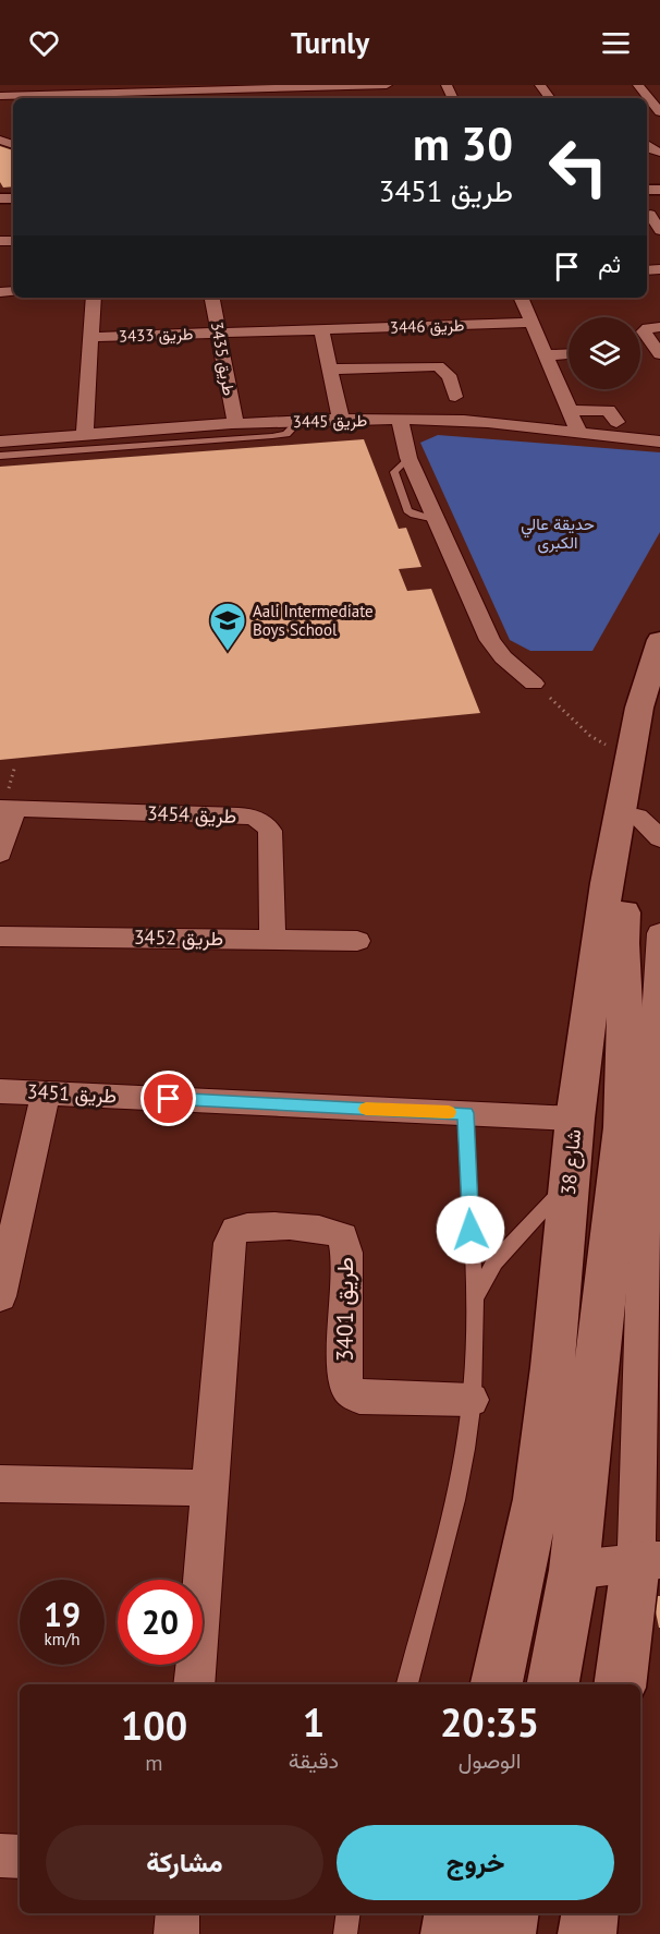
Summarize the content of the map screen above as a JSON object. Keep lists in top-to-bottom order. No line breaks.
{"streets":{"street":["طريق 3446","طريق 3433","طريق 3435","طريق 3445","طريق 3454","طريق 3452","طريق 3451","شارع 38","طريق 3401"]},"crossings":[["طريق 3446","طريق 3433"],["طريق 3446","طريق 3435"],["طريق 3433","طريق 3435"],["طريق 3433","طريق 3445"],["طريق 3435","طريق 3445"],["طريق 3454","طريق 3452"],["طريق 3451","شارع 38"]],"parks":["حديقة عالي الكبرى"],"places":{"school or university":["Aali Intermediate Boys School"]},"page":{"header":"Turnly","turn":["30 m","طريق 3451"],"then":"ثم","speed":"19 km/h","limit":"20","eta":["20:35","الوصول","1","دقيقة","100","m"],"buttons":["خروج","مشاركة"]}}
